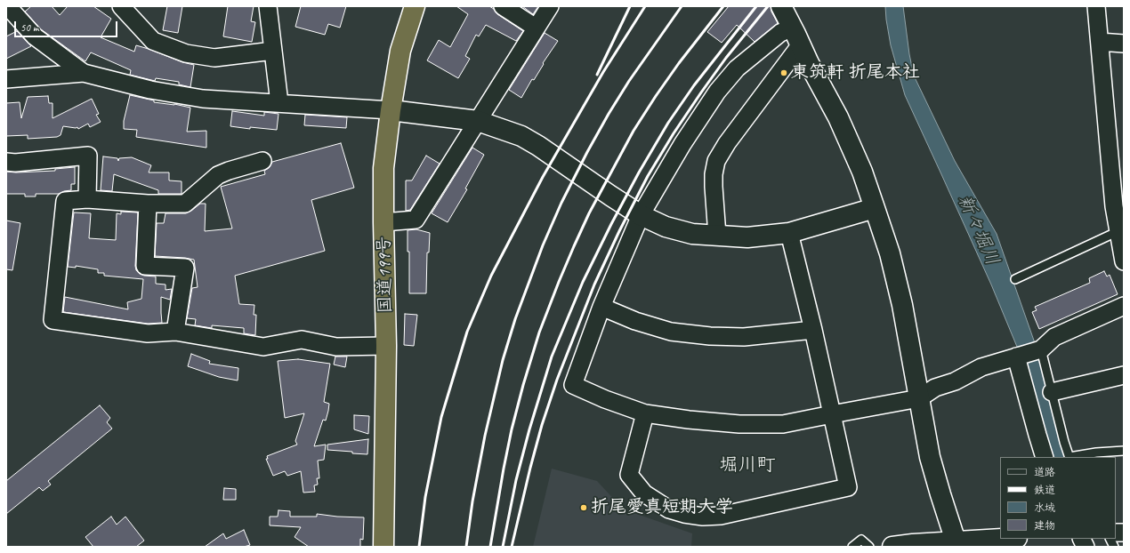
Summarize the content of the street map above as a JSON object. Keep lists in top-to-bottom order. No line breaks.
{"streets":{"highway":["国道199号"]},"districts":["堀川町"],"water":["新々堀川"],"places":["東筑軒 折尾本社","折尾愛真短期大学"],"legend":["道路","鉄道","水域","建物"],"scale_bar":"50 m"}
